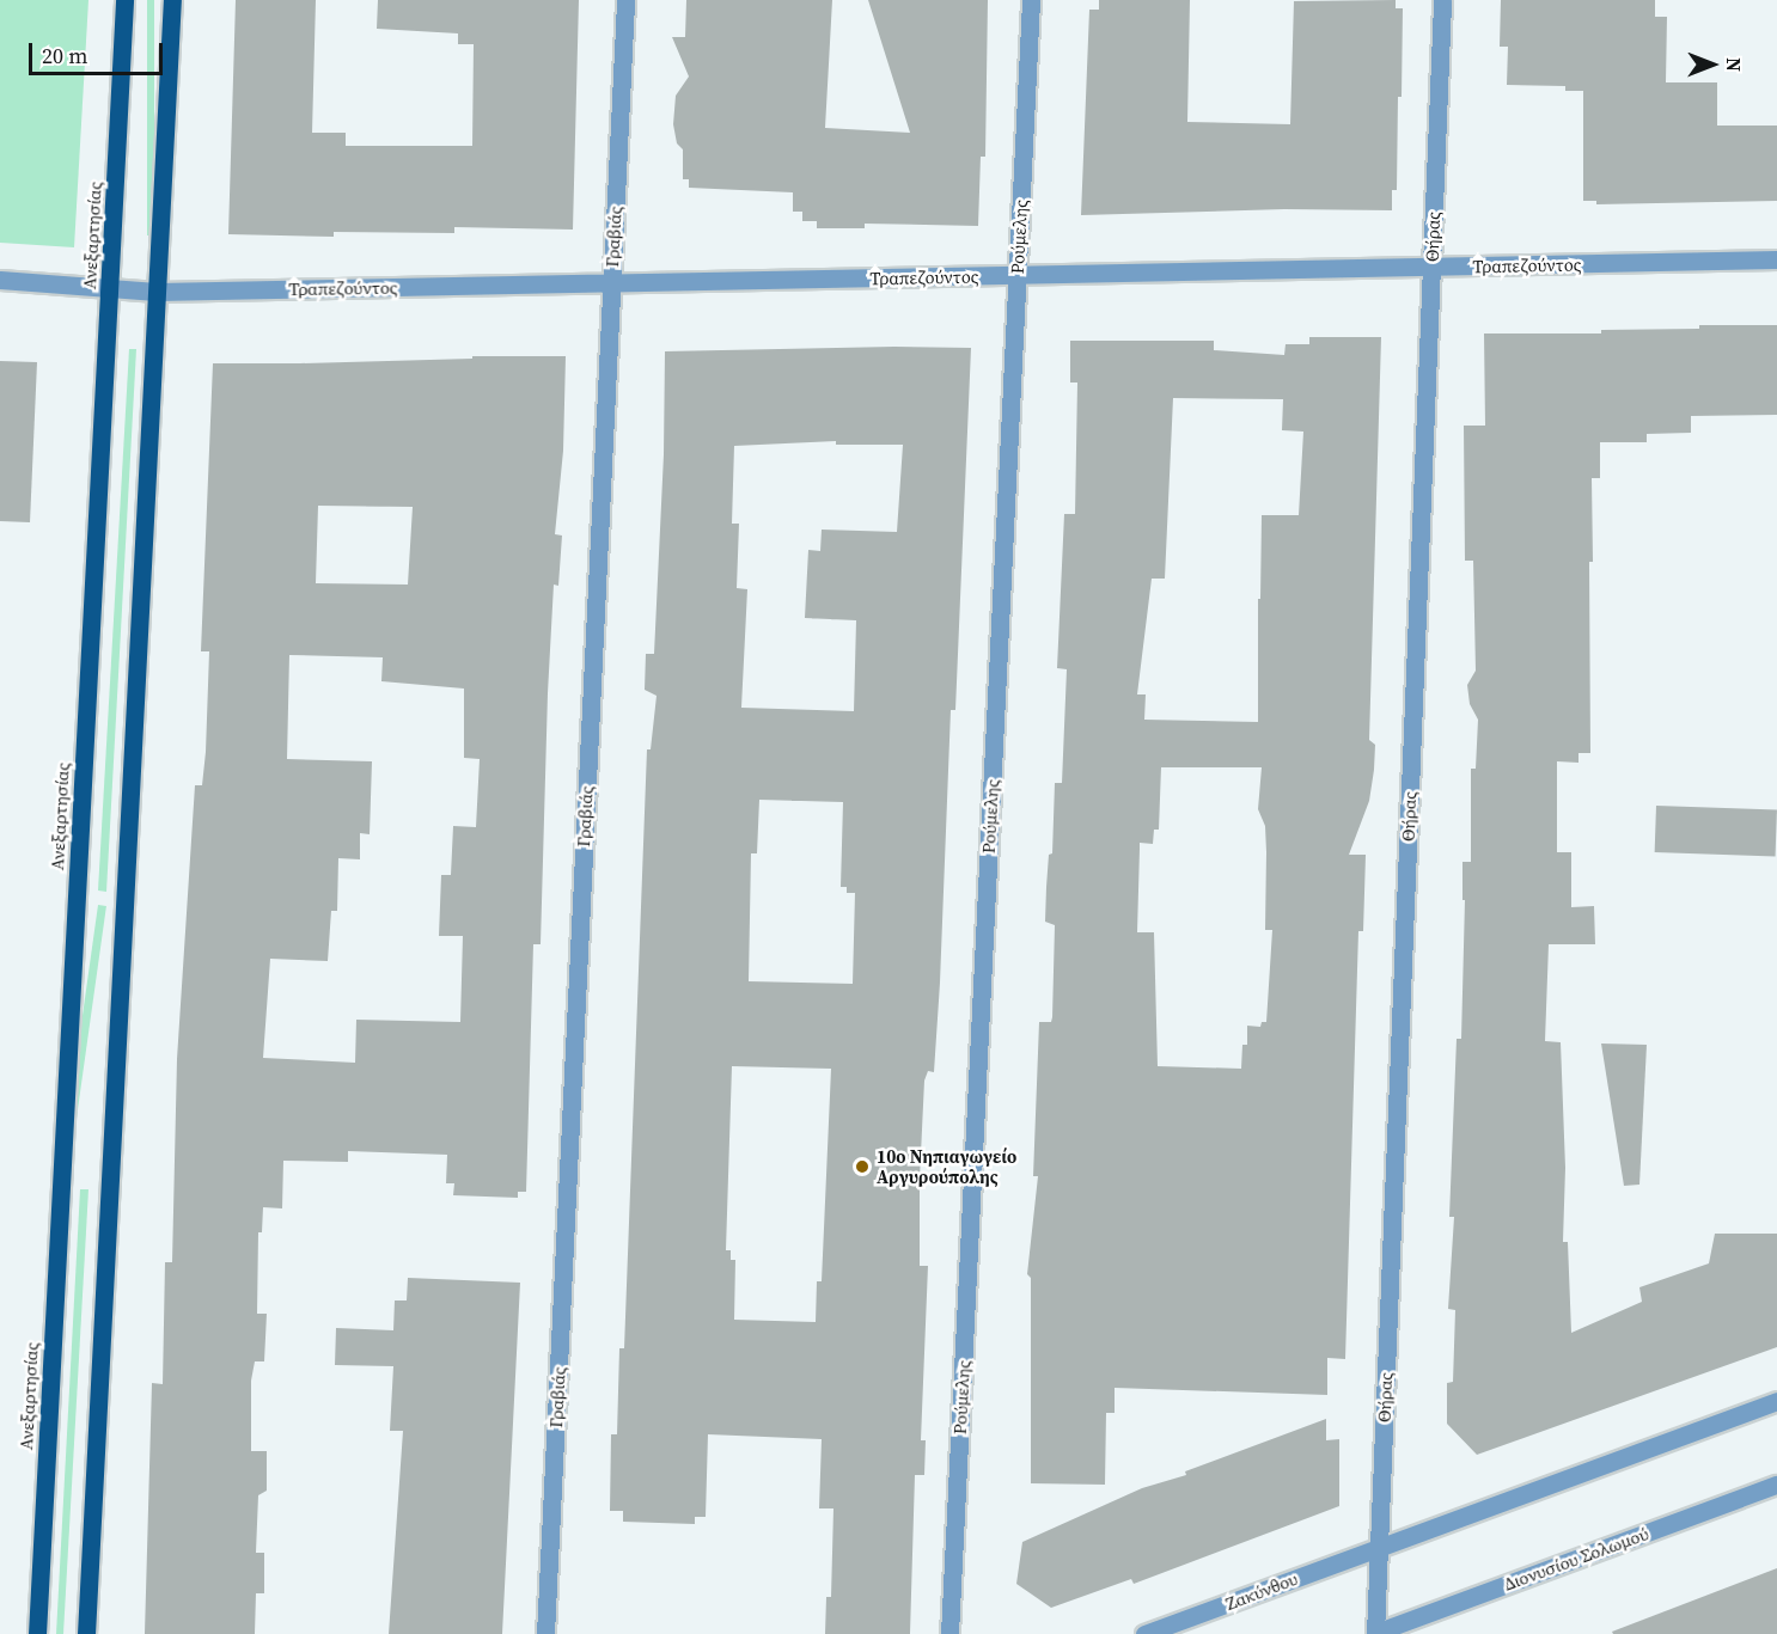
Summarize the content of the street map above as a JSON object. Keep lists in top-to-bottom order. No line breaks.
{"streets":{"main road":["Ανεξαρτησίας"],"street":["Γραβιάς","Ρούμελης","Θήρας","Τραπεζούντος","Διονυσίου Σολωμού","Ζακύνθου"]},"crossings":[["Ανεξαρτησίας","Τραπεζούντος"],["Γραβιάς","Τραπεζούντος"],["Ρούμελης","Τραπεζούντος"],["Θήρας","Τραπεζούντος"],["Θήρας","Διονυσίου Σολωμού"],["Θήρας","Ζακύνθου"]],"places":["10ο Νηπιαγωγείο Αργυρούπολης"],"scale_bar":"20 m","north":"right"}
